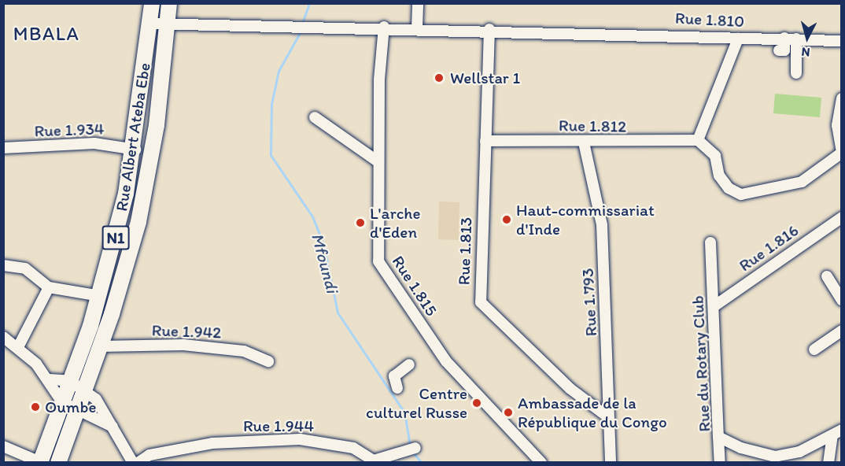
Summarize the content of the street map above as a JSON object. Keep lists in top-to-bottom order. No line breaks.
{"streets":{"highway":["Rue Albert Ateba Ebe","N1"],"street":["Rue 1.810","Rue 1.812","Rue 1.934","Rue 1.816","Rue 1.813","Rue 1.815","Rue 1.793","Rue 1.942","Rue du Rotary Club","Rue 1.944"]},"crossings":[["Rue 1.810","Rue Albert Ateba Ebe"],["Rue 1.810","N1"],["Rue 1.810","Rue 1.813"],["Rue 1.810","Rue 1.815"],["Rue 1.812","Rue 1.813"],["Rue 1.812","Rue 1.793"],["Rue 1.934","N1"],["Rue Albert Ateba Ebe","Rue 1.942"],["Rue 1.816","Rue du Rotary Club"],["Rue 1.813","Rue 1.793"]],"districts":["MBALA"],"water":["Mfoundi"],"places":["Wellstar 1","Haut-commissariat d'Inde","L'arche d'Eden","Centre culturel Russe","Oumbe","Ambassade de la République du Congo"],"north":"bottom"}
